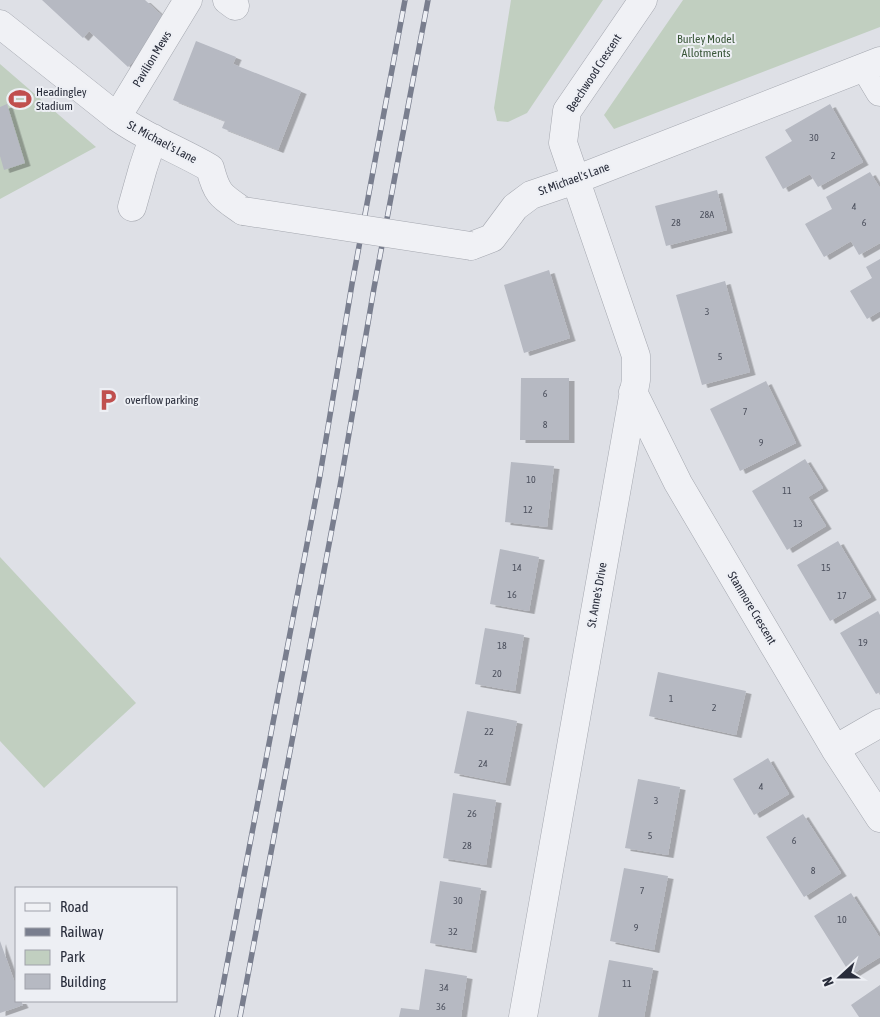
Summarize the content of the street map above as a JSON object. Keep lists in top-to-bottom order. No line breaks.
{"streets":{"street":["Pavilion Mews","Beechwood Crescent","St. Michael's Lane","St Michael's Lane","St. Anne's Drive","Stanmore Crescent"]},"crossings":[["Pavilion Mews","St. Michael's Lane"],["Beechwood Crescent","St Michael's Lane"],["Beechwood Crescent","St. Anne's Drive"],["St. Michael's Lane","St Michael's Lane"],["St Michael's Lane","St. Anne's Drive"],["St. Anne's Drive","Stanmore Crescent"]],"parks":["Burley Model Allotments"],"places":{"sports":["Headingley Stadium"],"parking":["overflow parking"]},"house_numbers":["30","2","4","28A","28","6","3","5","6","7","8","9","10","11","12","13","14","15","16","17","19","18","20","1","2","22","24","4","3","26","5","6","28","8","7","30","10","9","32","11","34","36"],"legend":["Road","Railway","Park","Building"],"north":"left"}
